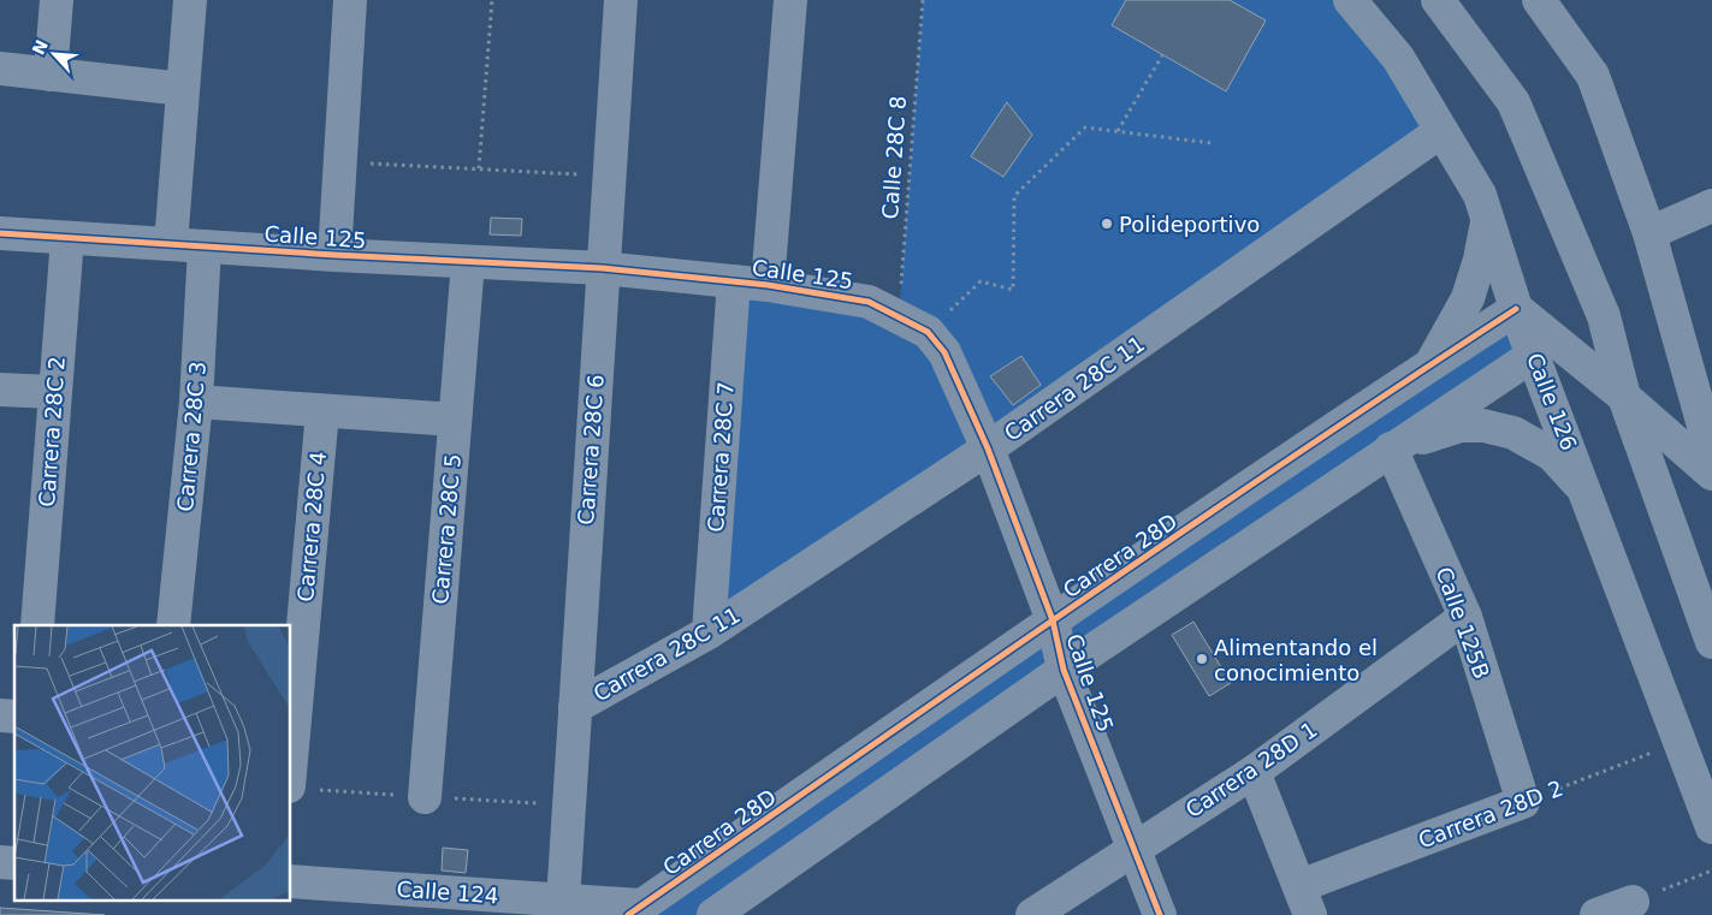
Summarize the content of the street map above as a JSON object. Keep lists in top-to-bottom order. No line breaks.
{"streets":{"street":["Calle 125","Carrera 28C 11","Calle 126","Carrera 28C 2","Carrera 28C 3","Carrera 28C 6","Carrera 28C 7","Carrera 28C 4","Carrera 28C 5","Carrera 28D","Calle 125B","Carrera 28D 1","Carrera 28D 2","Calle 124"],"path":["Calle 28C 8"]},"crossings":[["Calle 28C 8","Calle 125"],["Calle 125","Carrera 28C 11"],["Calle 125","Carrera 28C 2"],["Calle 125","Carrera 28C 3"],["Calle 125","Carrera 28C 6"],["Calle 125","Carrera 28C 7"],["Calle 125","Carrera 28C 5"],["Calle 125","Carrera 28D"],["Calle 125","Carrera 28D 1"],["Carrera 28C 11","Calle 126"],["Carrera 28C 11","Carrera 28C 6"],["Carrera 28C 11","Carrera 28C 7"],["Calle 126","Carrera 28D"],["Calle 126","Carrera 28D 2"],["Carrera 28C 6","Calle 124"],["Carrera 28D","Calle 124"],["Calle 125B","Carrera 28D 1"],["Calle 125B","Carrera 28D 2"]],"places":["Polideportivo","Alimentando el conocimiento"],"north":"top left"}
